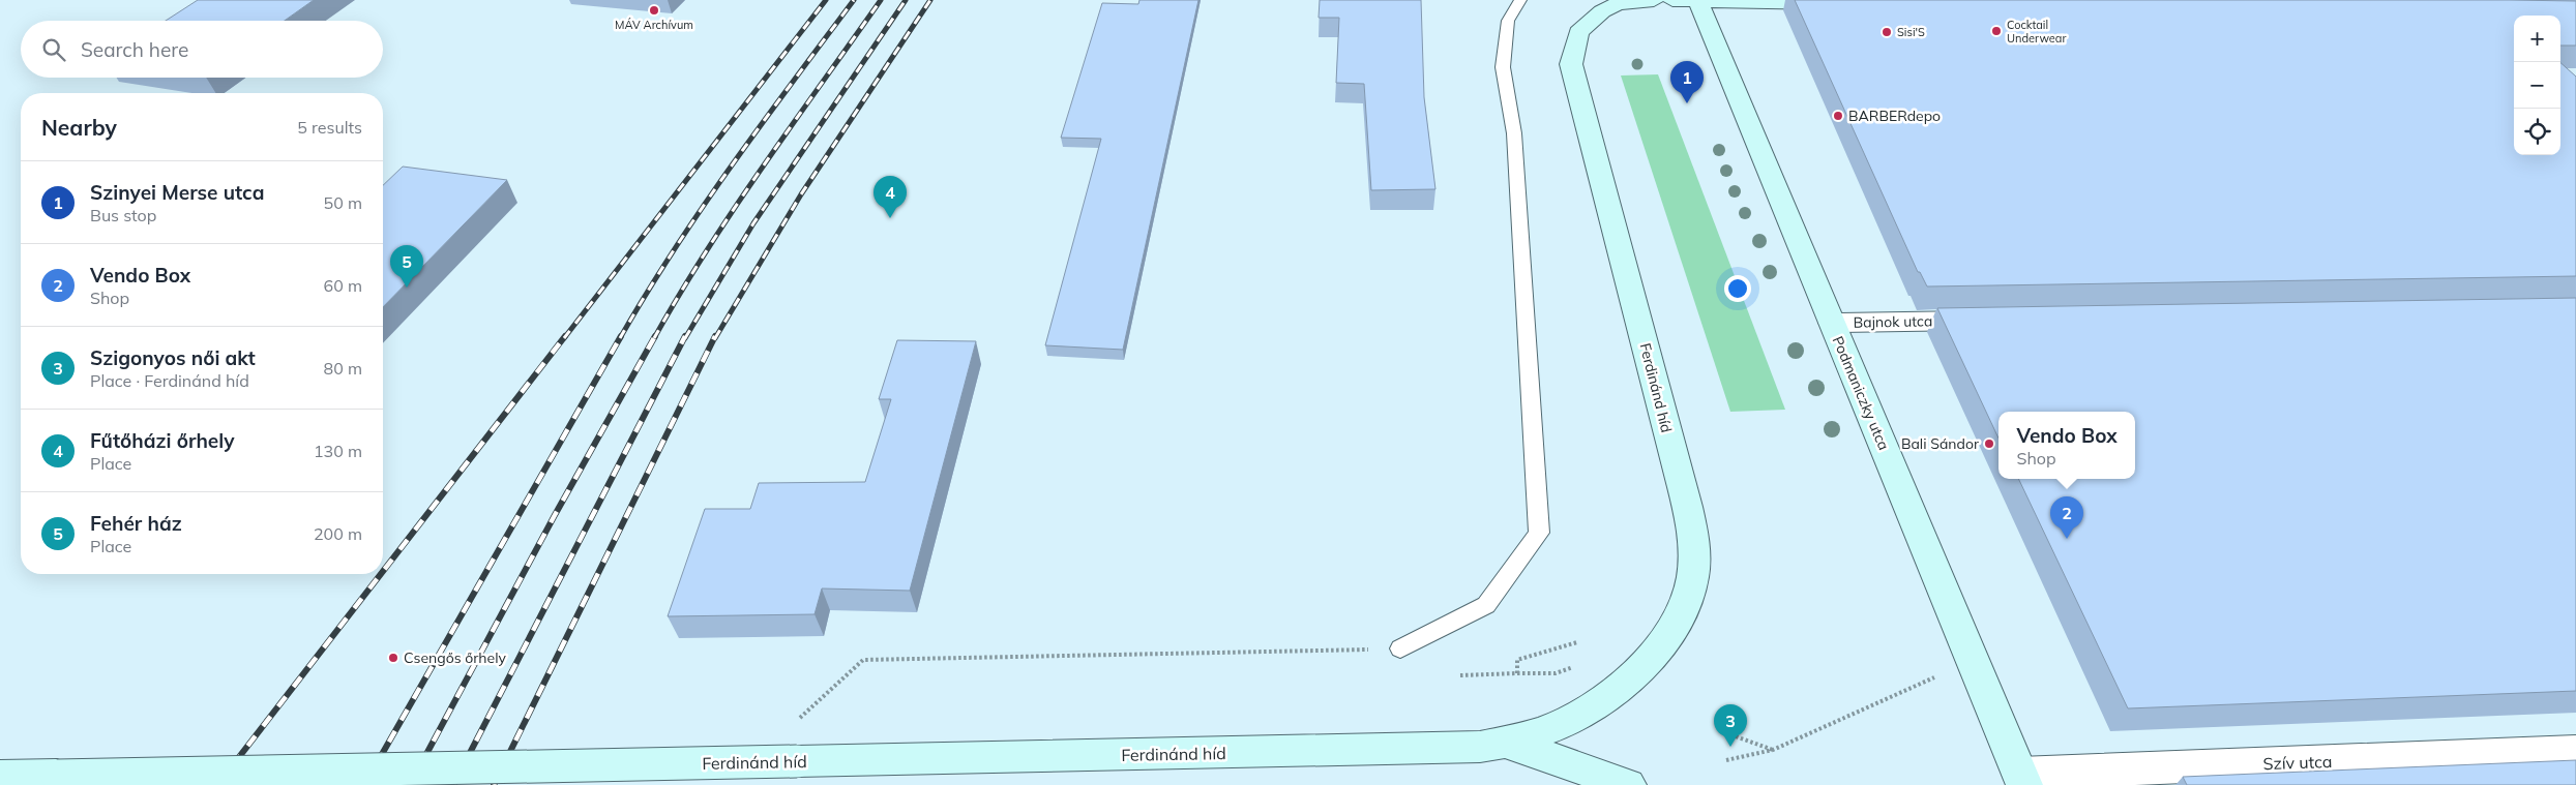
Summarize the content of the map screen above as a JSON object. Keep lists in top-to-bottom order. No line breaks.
{"streets":{"street":["Bajnok utca","Ferdinánd híd","Podmaniczky utca","Szív utca"]},"crossings":[["Bajnok utca","Podmaniczky utca"],["Podmaniczky utca","Szív utca"]],"places":["MÁV Archívum","Cocktail Underwear","Sisi'S","BARBERdepo","Bali Sándor","Csengős őrhely"],"page":{"map_buttons":["+","−"],"search":"Search here","pins":["1","4","5","2","3"],"heading":["Nearby","5 results"],"list":[{"mark":"1","name":"Szinyei Merse utca","note":"Bus stop","value":"50 m"},{"mark":"2","name":"Vendo Box","note":"Shop","value":"60 m"},{"mark":"3","name":"Szigonyos női akt","note":"Place · Ferdinánd híd","value":"80 m"},{"mark":"4","name":"Fűtőházi őrhely","note":"Place","value":"130 m"},{"mark":"5","name":"Fehér ház","note":"Place","value":"200 m"}],"popup":["Vendo Box","Shop"]}}
